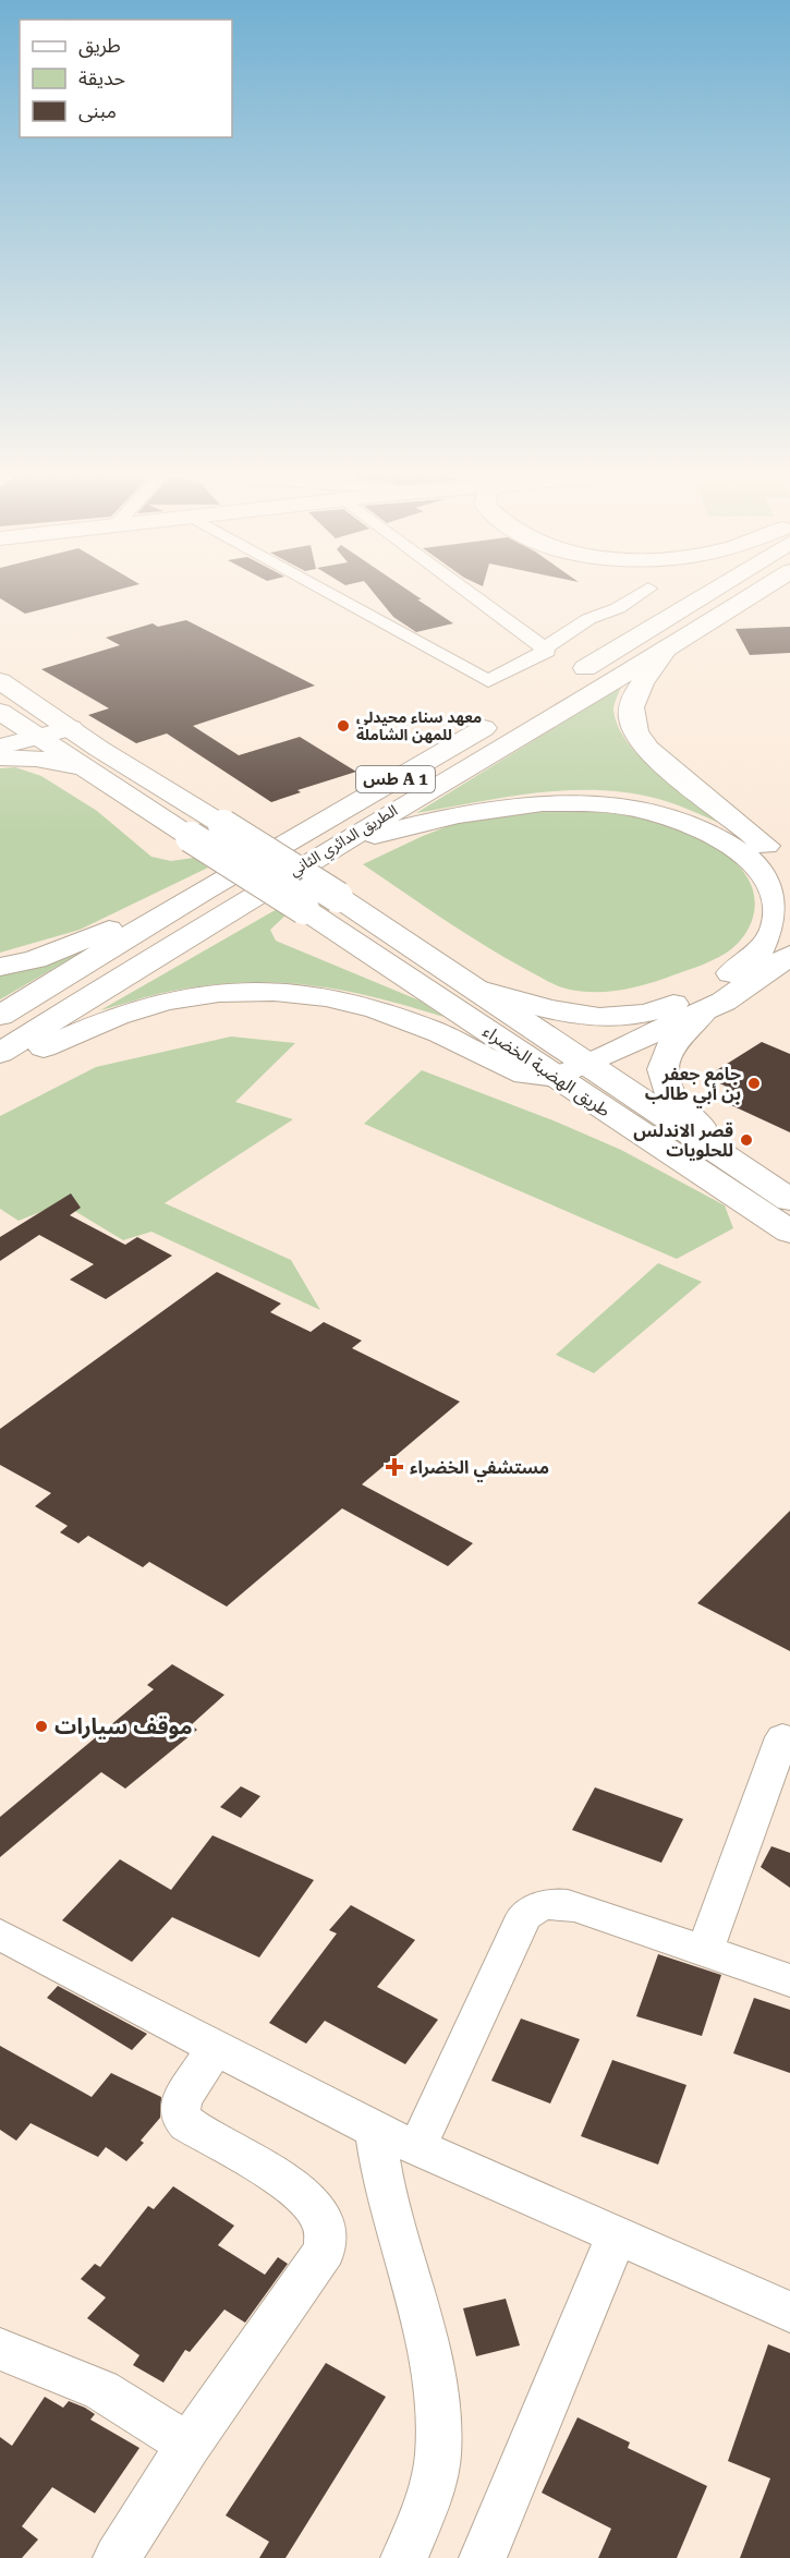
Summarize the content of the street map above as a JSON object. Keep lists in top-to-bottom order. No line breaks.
{"streets":{"main road":["طس A 1","الطريق الدائري الثاني","طريق الهضبة الخضراء"]},"places":{"other":["معهد سناء محيدلي للمهن الشاملة","جامع جعفر بن أبي طالب","قصر الاندلس للحلويات","موقف سيارات"],"health":["مستشفي الخضراء"]},"legend":["طريق","حديقة","مبنى"]}
